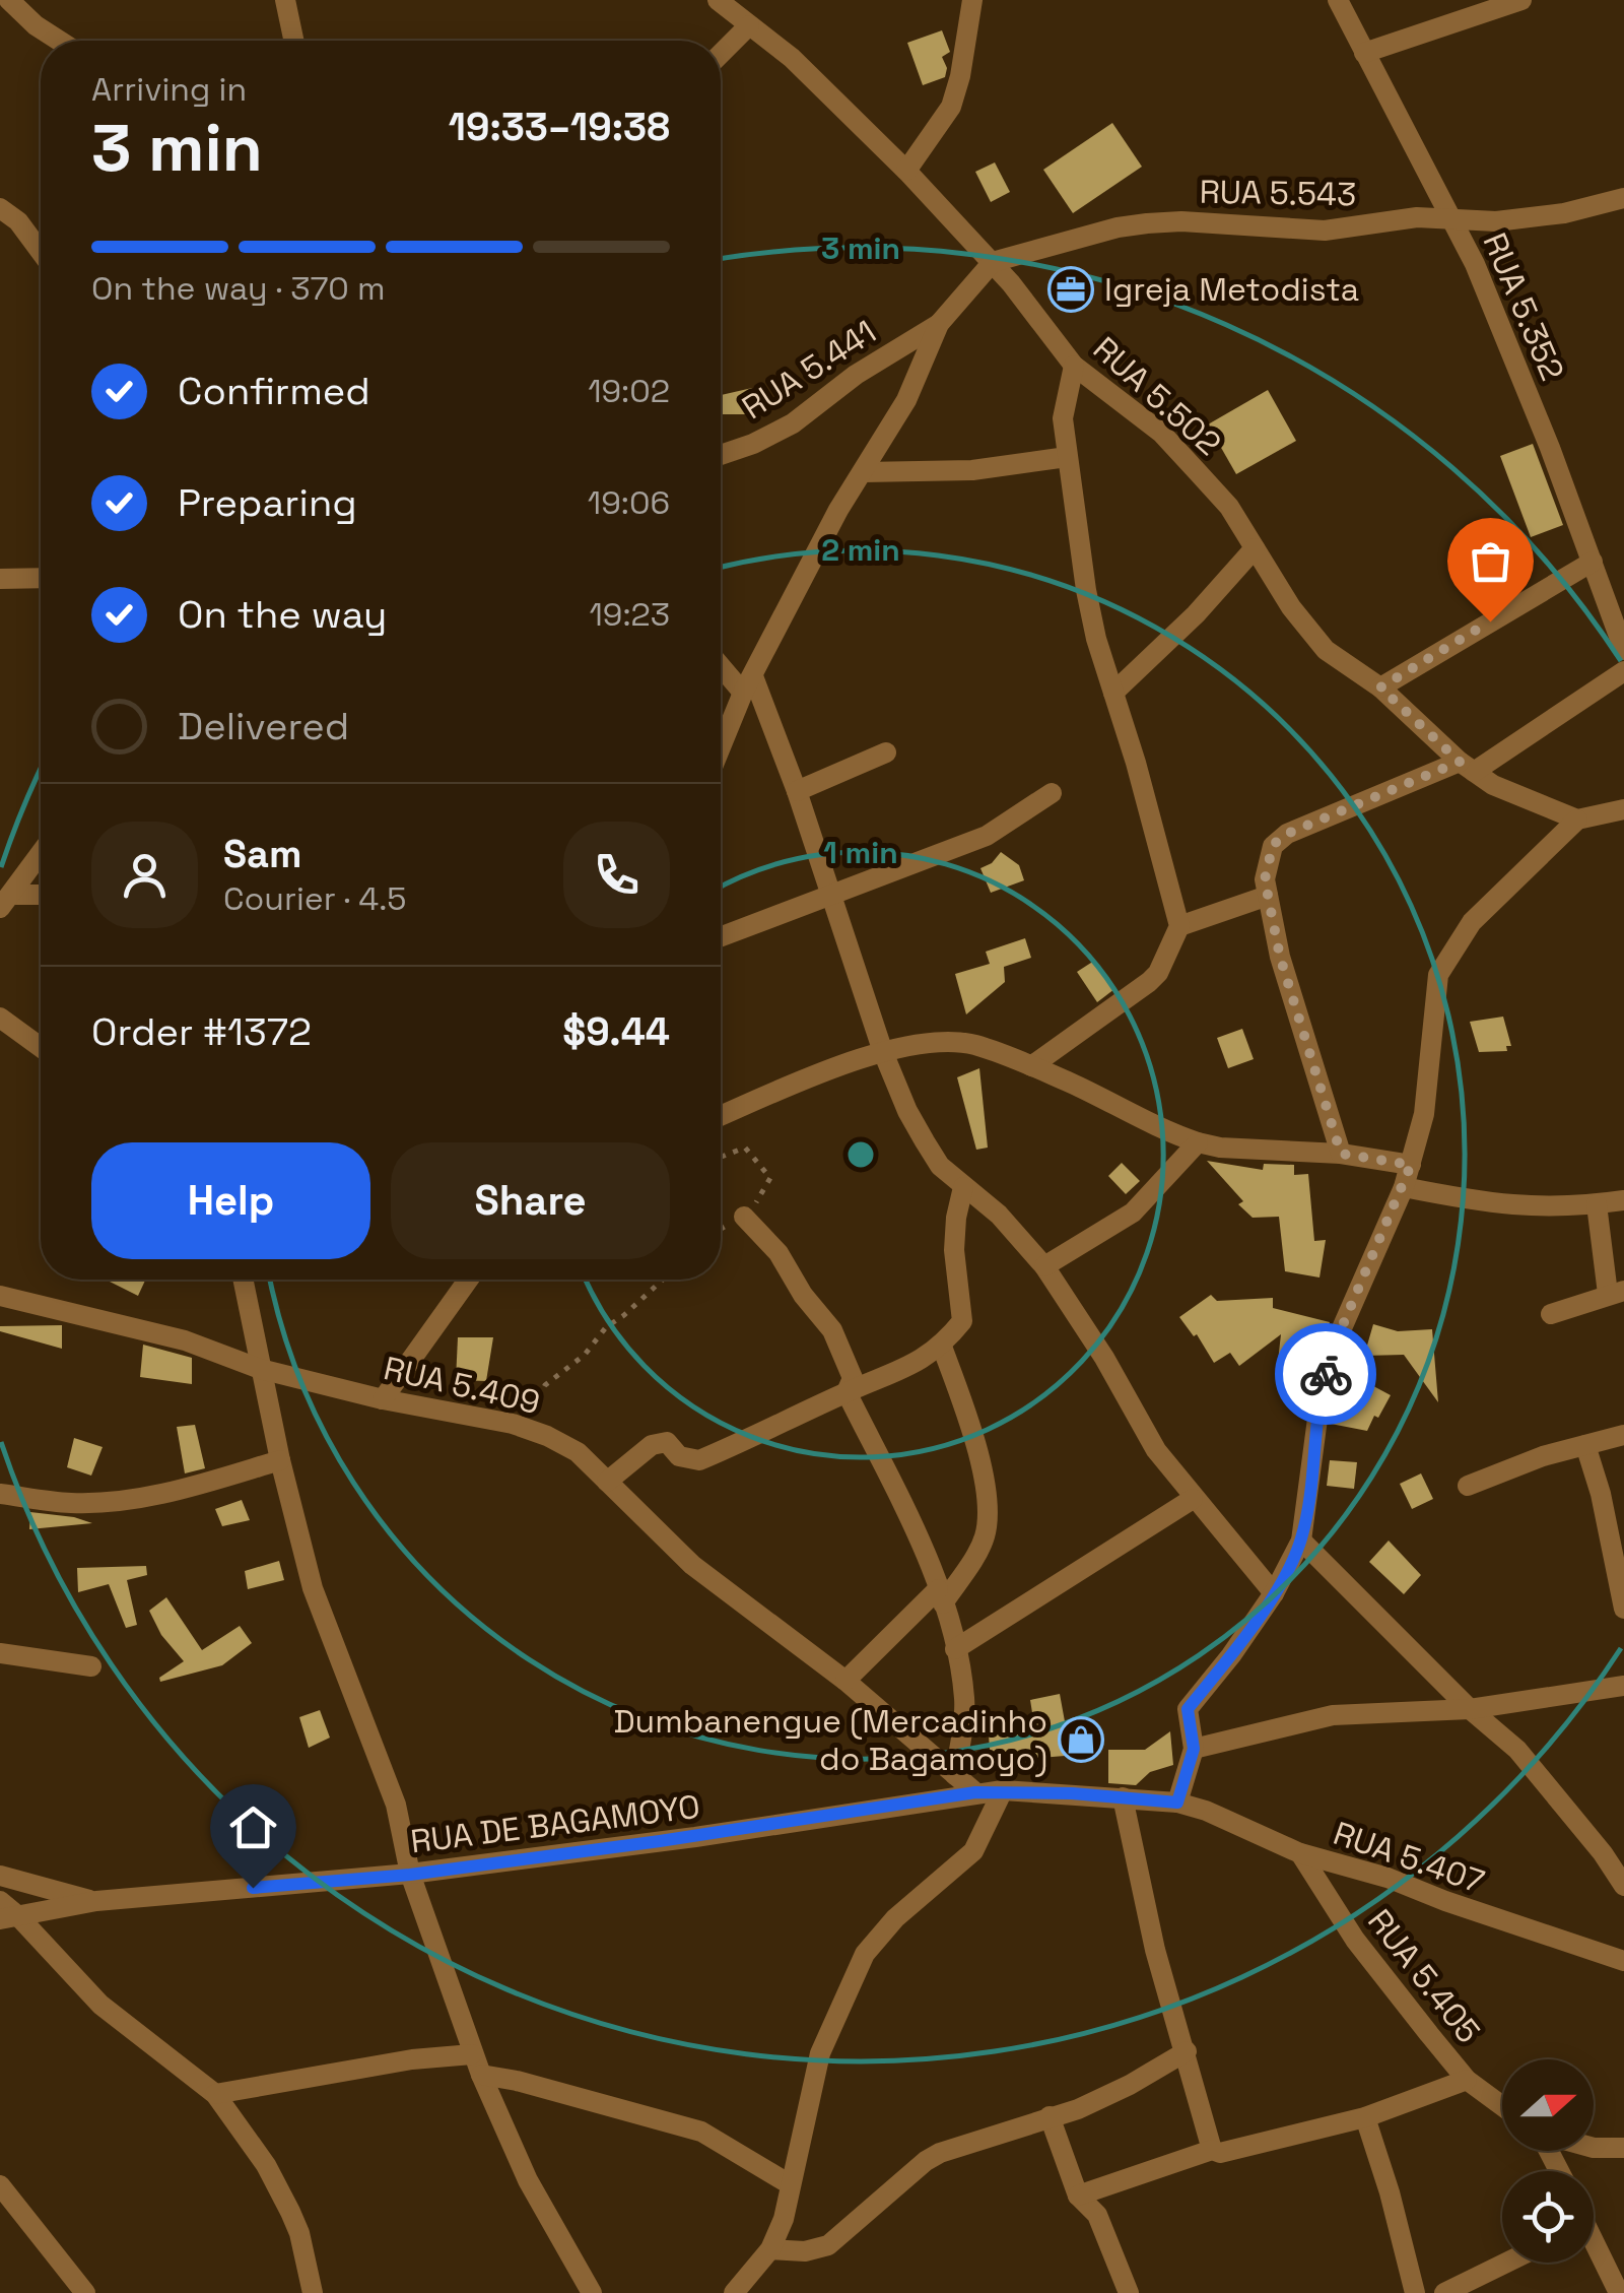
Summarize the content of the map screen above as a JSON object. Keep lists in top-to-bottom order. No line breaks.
{"streets":{"street":["RUA 5.543","RUA 5.352","RUA 5.441","RUA 5.502","RUA 5.409","RUA DE BAGAMOYO","RUA 5.407","RUA 5.405"]},"crossings":[["RUA 5.543","RUA 5.352"],["RUA 5.543","RUA 5.502"],["RUA 5.409","RUA DE BAGAMOYO"],["RUA DE BAGAMOYO","RUA 5.407"],["RUA 5.407","RUA 5.405"]],"places":{"office":["Igreja Metodista"],"shop":["Dumbanengue (Mercadinho do Bagamoyo)"]},"north":"right","page":{"heading":["3 min","Arriving in","19:33–19:38"],"panel":["Sam","Courier · 4.5","Order #1372","$9.44"],"bar":"On the way · 370 m","list":[["Confirmed","19:02"],["Preparing","19:06"],["On the way","19:23"],"Delivered"],"buttons":["Help","Share"]},"rings":["3 min","2 min","1 min"]}
